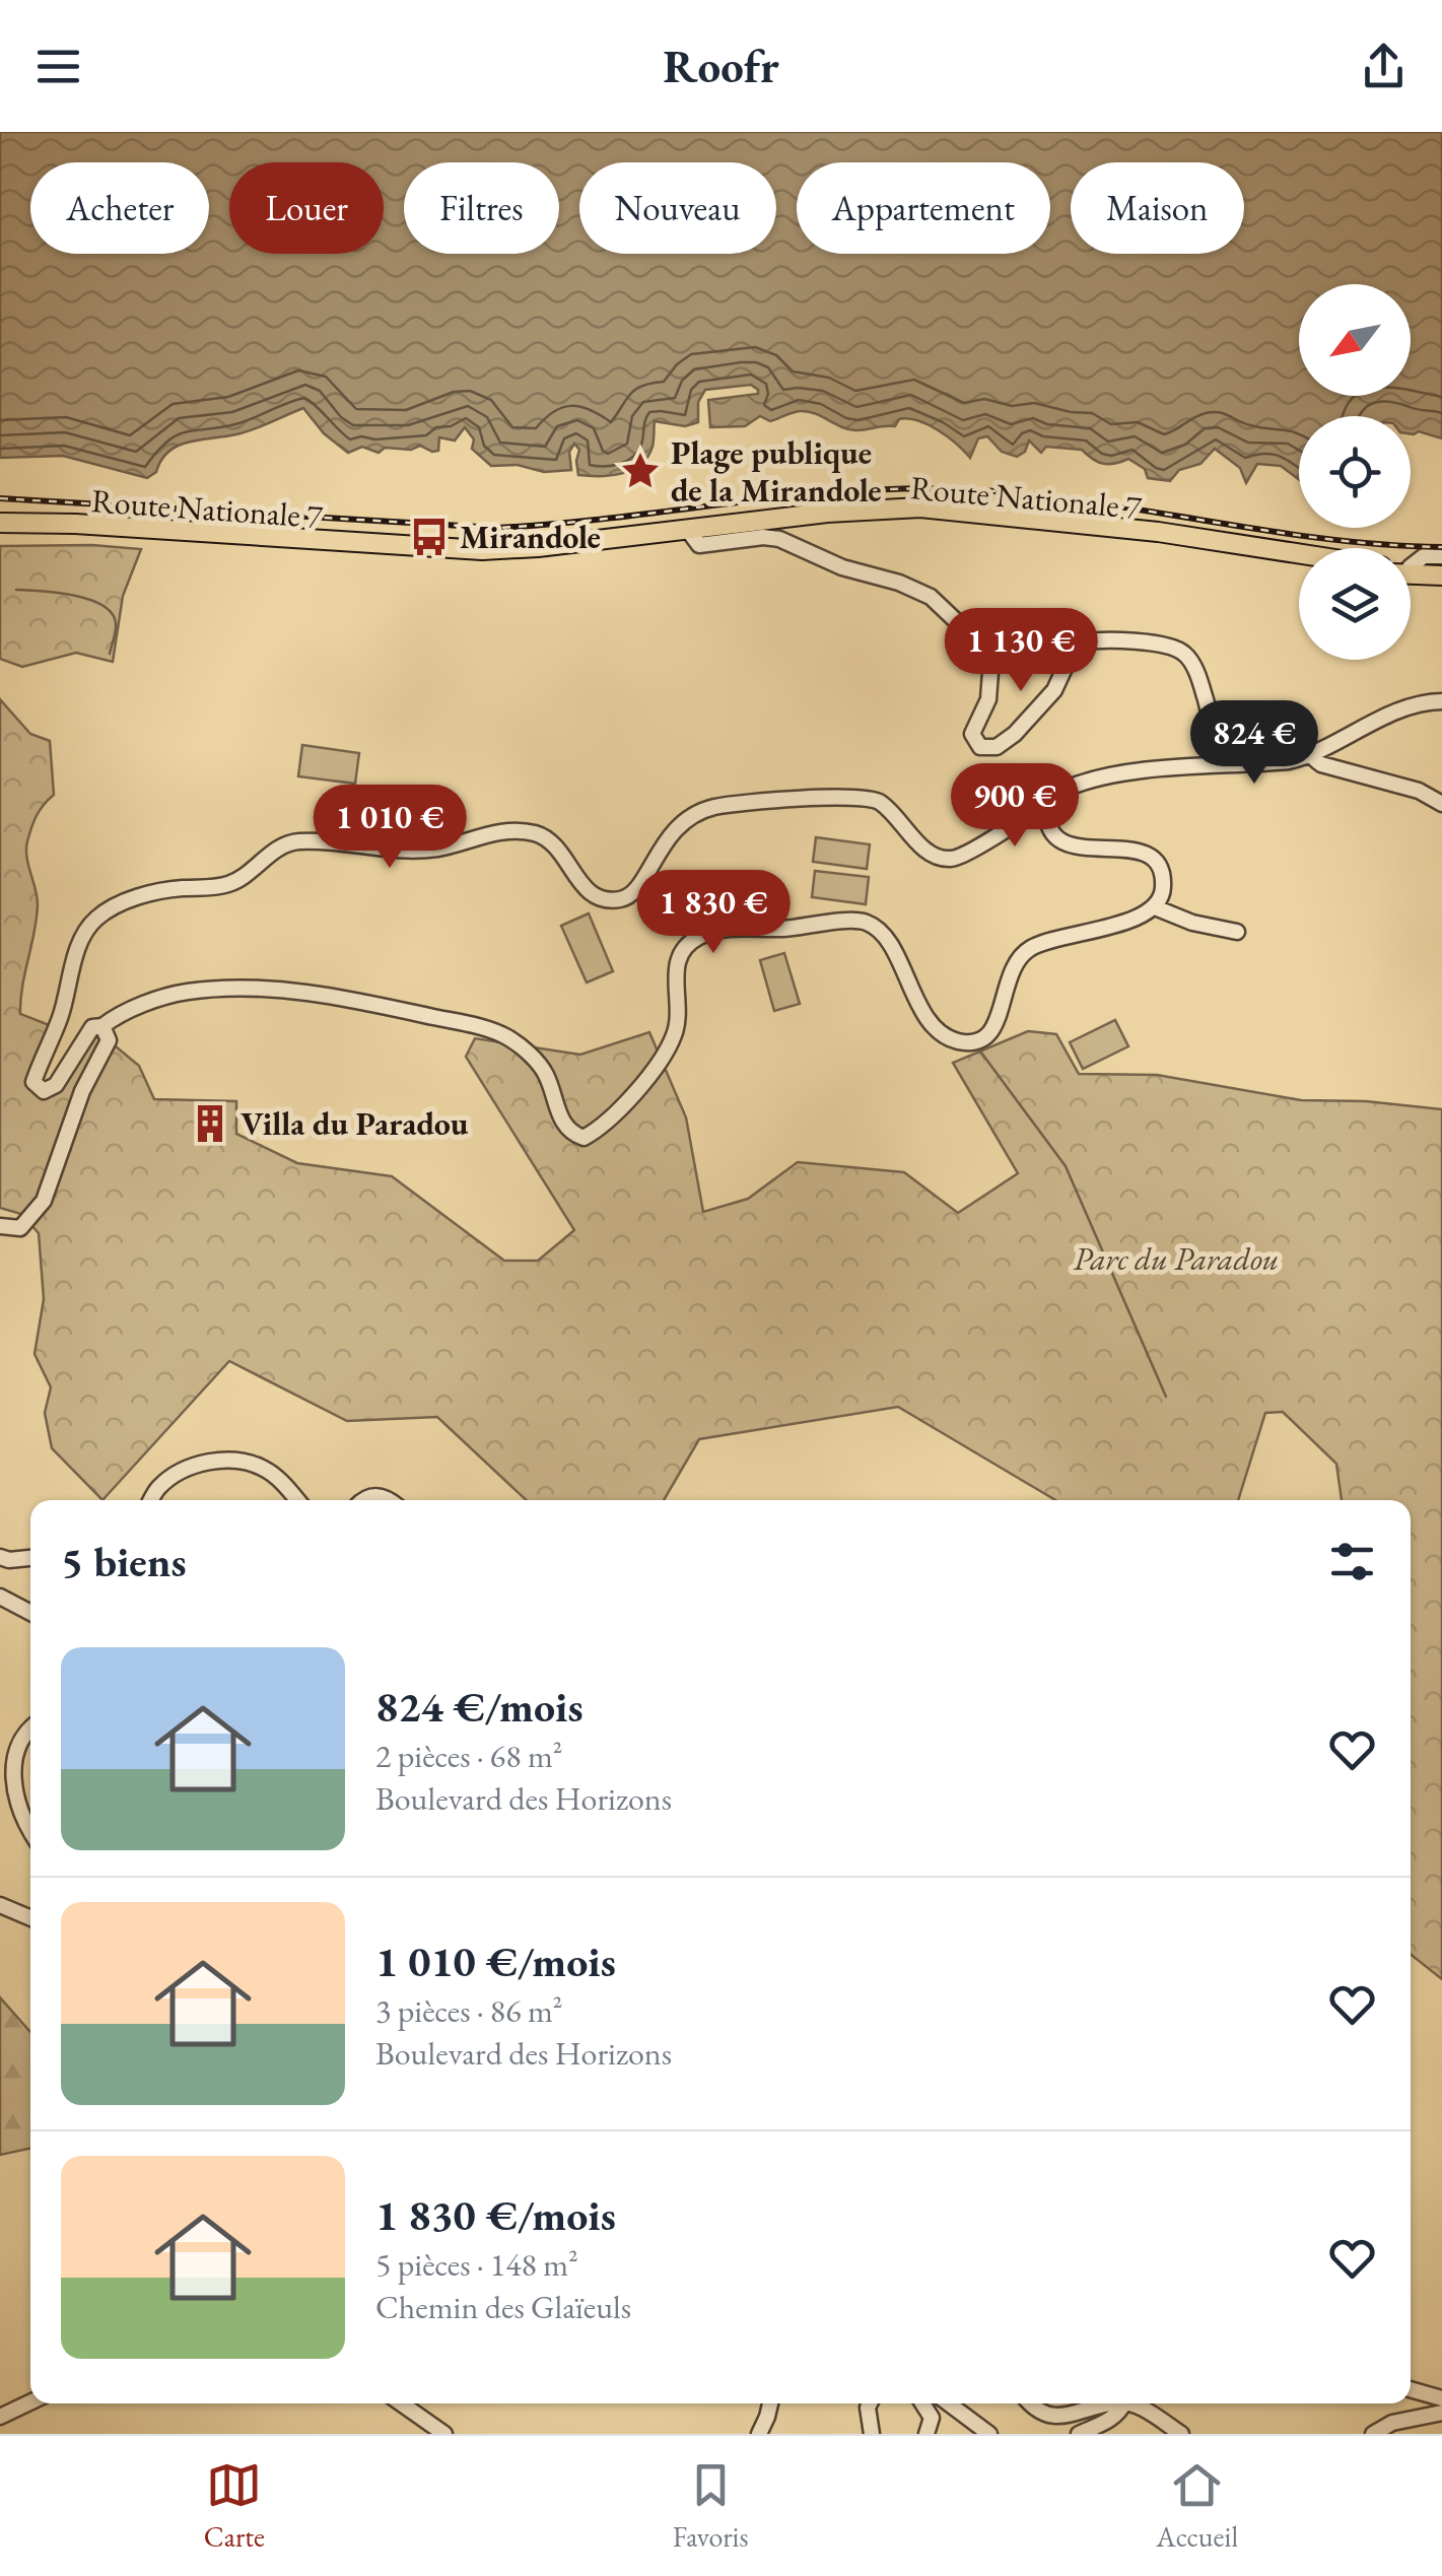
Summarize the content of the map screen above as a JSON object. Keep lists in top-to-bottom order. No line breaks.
{"streets":{"main road":["Route Nationale 7"]},"parks":["Parc du Paradou"],"places":{"place":["Plage publique de la Mirandole"],"bus stop":["Mirandole"],"building":["Villa du Paradou"]},"north":"bottom left","page":{"header":"Roofr","chip":["Acheter","Louer","Filtres","Nouveau","Appartement","Maison"],"price":["1 130 €","824 €","900 €","1 010 €","1 830 €"],"heading":"5 biens","list":[{"name":"824 €/mois","note":"2 pièces · 68 m² · Boulevard des Horizons"},{"name":"1 010 €/mois","note":"3 pièces · 86 m² · Boulevard des Horizons"},{"name":"1 830 €/mois","note":"5 pièces · 148 m² · Chemin des Glaïeuls"}],"tabs":["Carte","Favoris","Accueil"]}}
